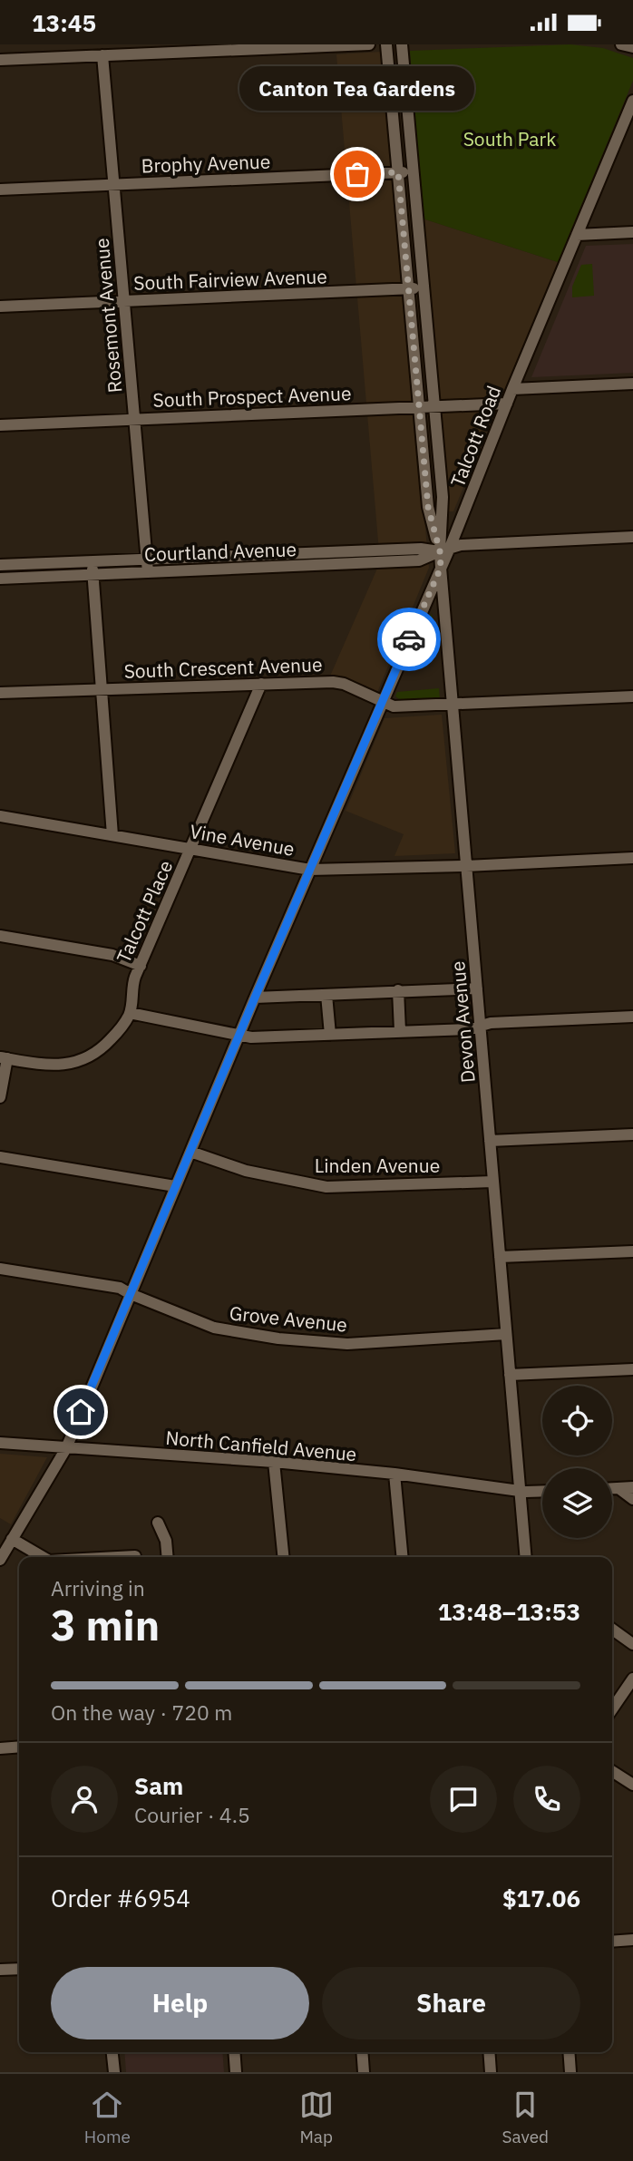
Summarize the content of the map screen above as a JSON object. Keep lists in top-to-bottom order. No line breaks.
{"streets":{"street":["Brophy Avenue","South Fairview Avenue","Rosemont Avenue","South Prospect Avenue","Talcott Road","Courtland Avenue","South Crescent Avenue","Vine Avenue","Talcott Place","Devon Avenue","Linden Avenue","Grove Avenue","North Canfield Avenue"]},"crossings":[["Brophy Avenue","Rosemont Avenue"],["Brophy Avenue","Devon Avenue"],["South Fairview Avenue","Rosemont Avenue"],["South Fairview Avenue","Devon Avenue"],["Rosemont Avenue","South Prospect Avenue"],["Rosemont Avenue","Courtland Avenue"],["South Prospect Avenue","Talcott Road"],["South Prospect Avenue","Devon Avenue"],["Talcott Road","Courtland Avenue"],["Talcott Road","Devon Avenue"],["Courtland Avenue","Devon Avenue"],["South Crescent Avenue","Talcott Place"],["South Crescent Avenue","Devon Avenue"],["Vine Avenue","Talcott Place"],["Vine Avenue","Devon Avenue"],["Devon Avenue","Linden Avenue"],["Devon Avenue","Grove Avenue"],["Devon Avenue","North Canfield Avenue"]],"parks":["South Park"],"places":["Canton Tea Gardens"],"page":{"status":"13:45","bubble":"Canton Tea Gardens","heading":["3 min","Arriving in","13:48–13:53"],"panel":["Sam","Courier · 4.5","Order #6954","$17.06"],"bar":"On the way · 720 m","buttons":["Help","Share"],"tabs":["Home","Map","Saved"]}}
